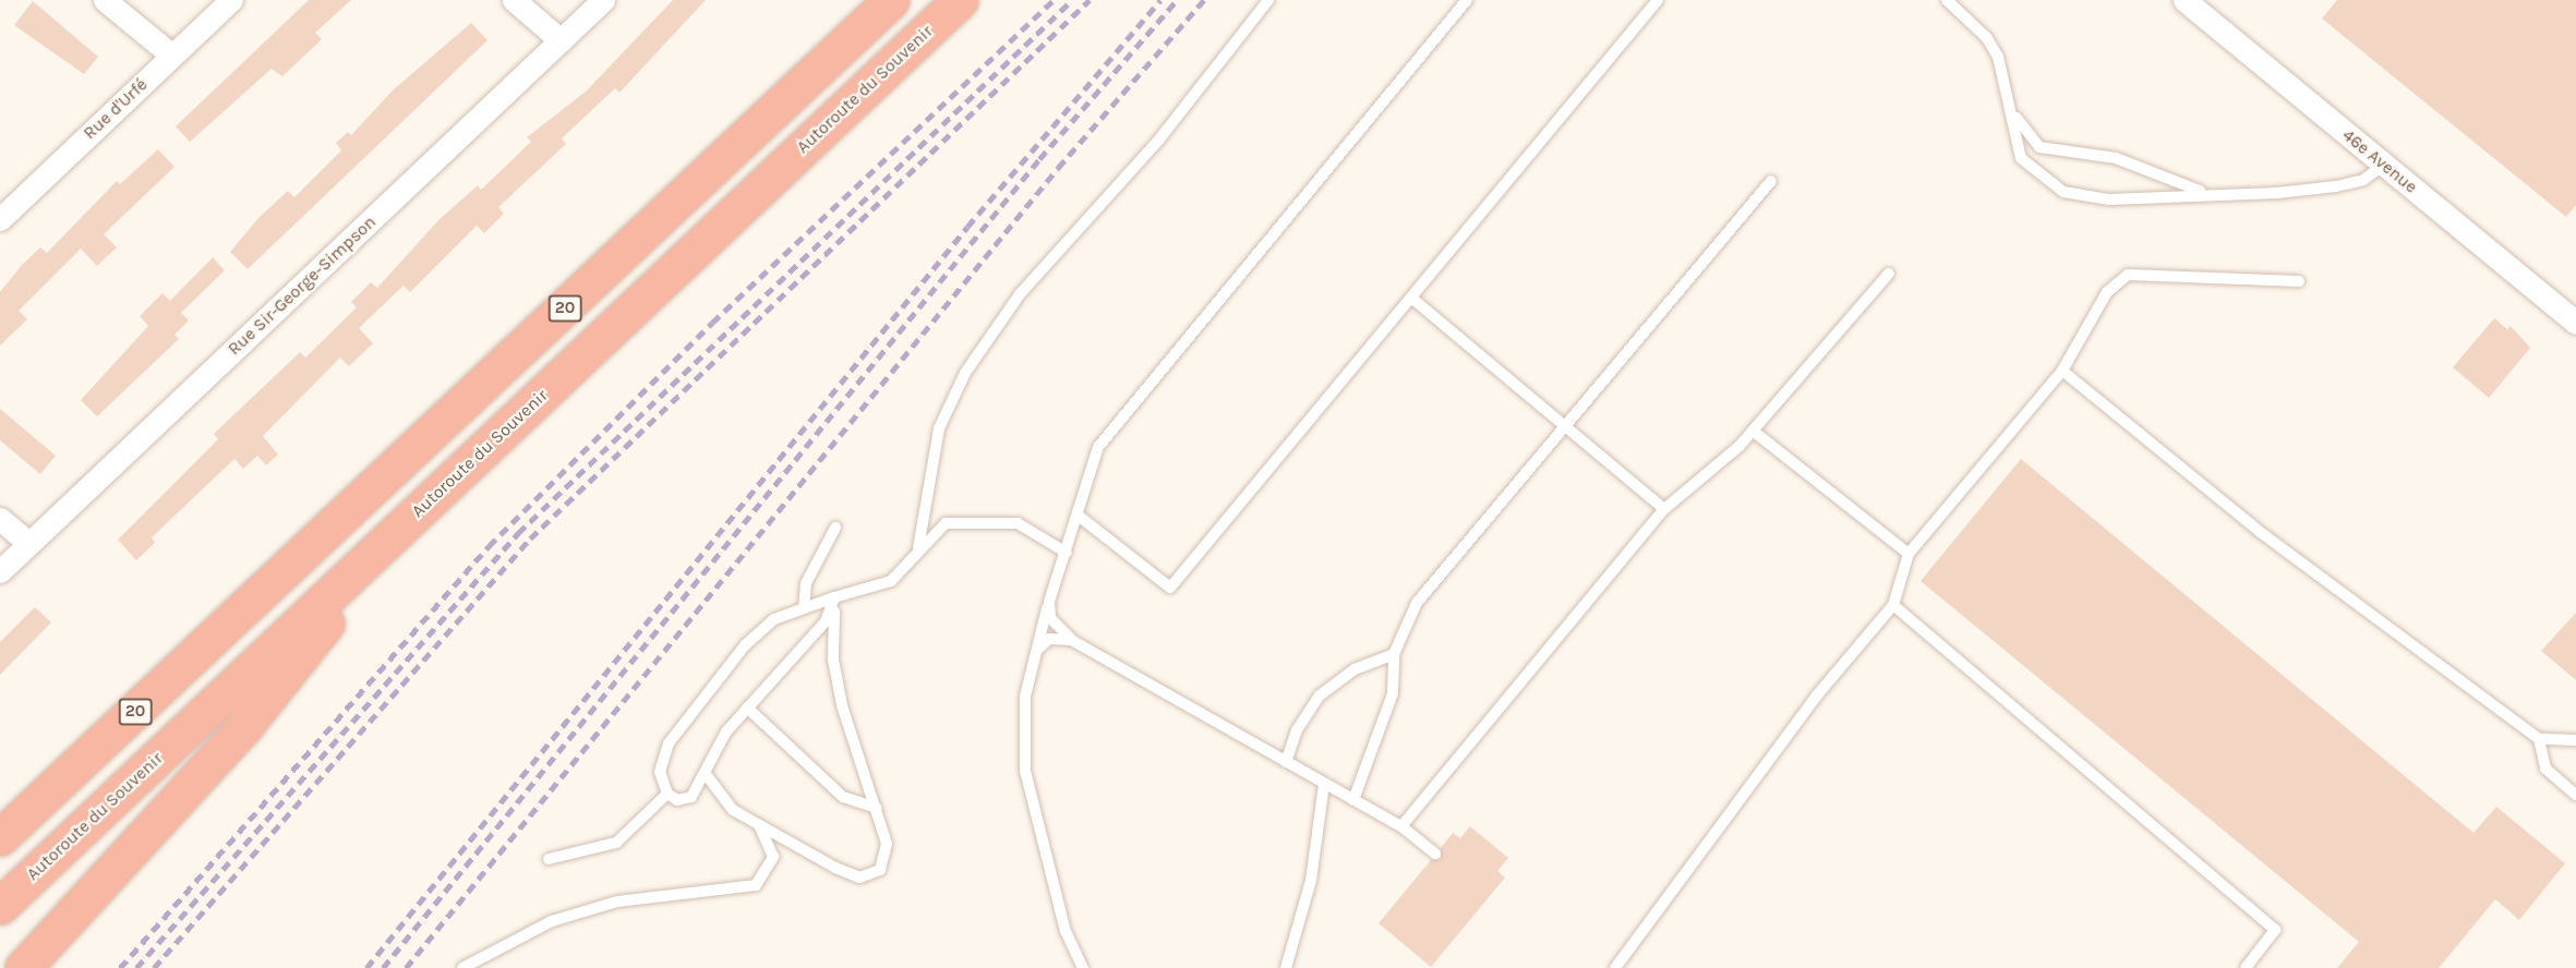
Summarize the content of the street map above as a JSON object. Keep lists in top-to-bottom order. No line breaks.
{"streets":{"highway":["Autoroute du Souvenir","20"],"street":["Rue d'Urfé","46e Avenue","Rue Sir-George-Simpson"]}}
